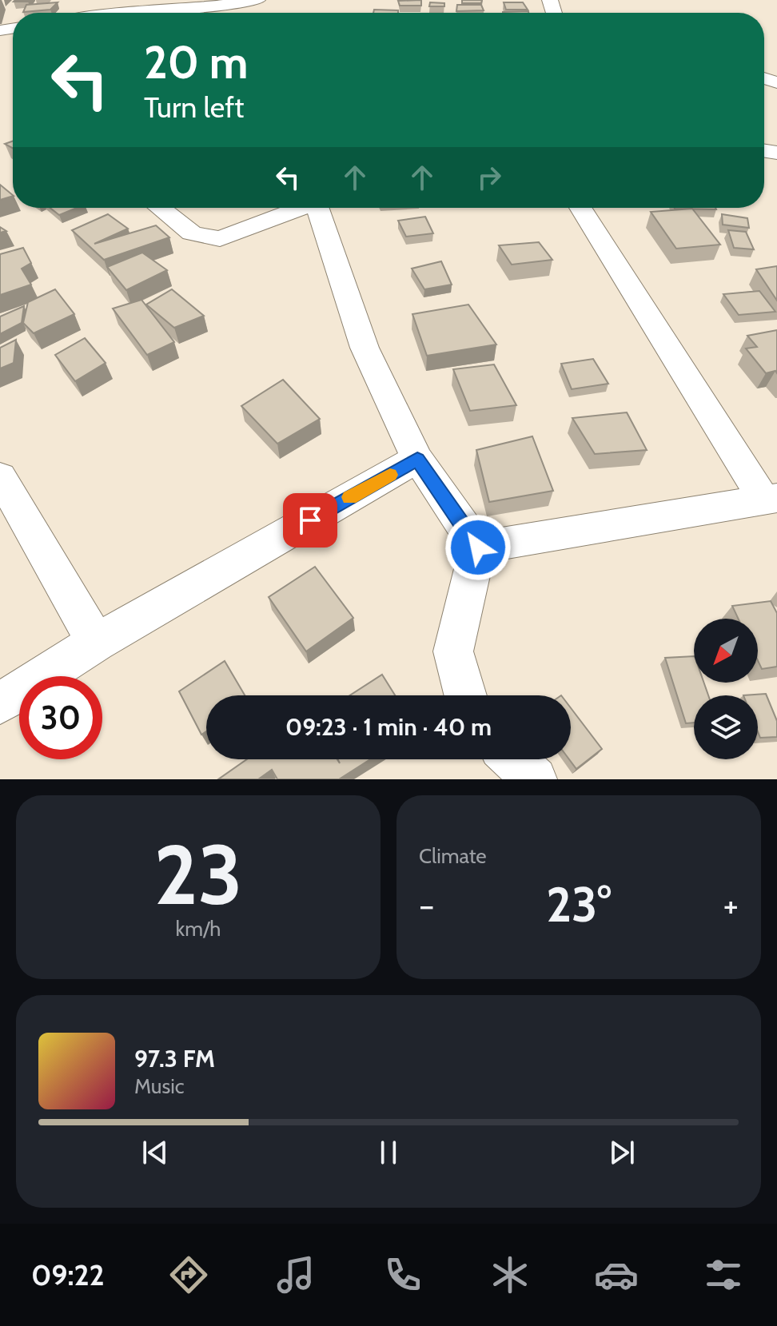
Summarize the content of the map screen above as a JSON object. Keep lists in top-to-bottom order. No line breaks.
{"north":"bottom left","page":{"turn":["20 m","Turn left"],"limit":"30","trip":"09:23 · 1 min · 40 m","tile":[["23","km/h"],"Climate"],"heat":["−","23°","+"],"song":["97.3 FM","Music"],"tabs":"09:22"}}
